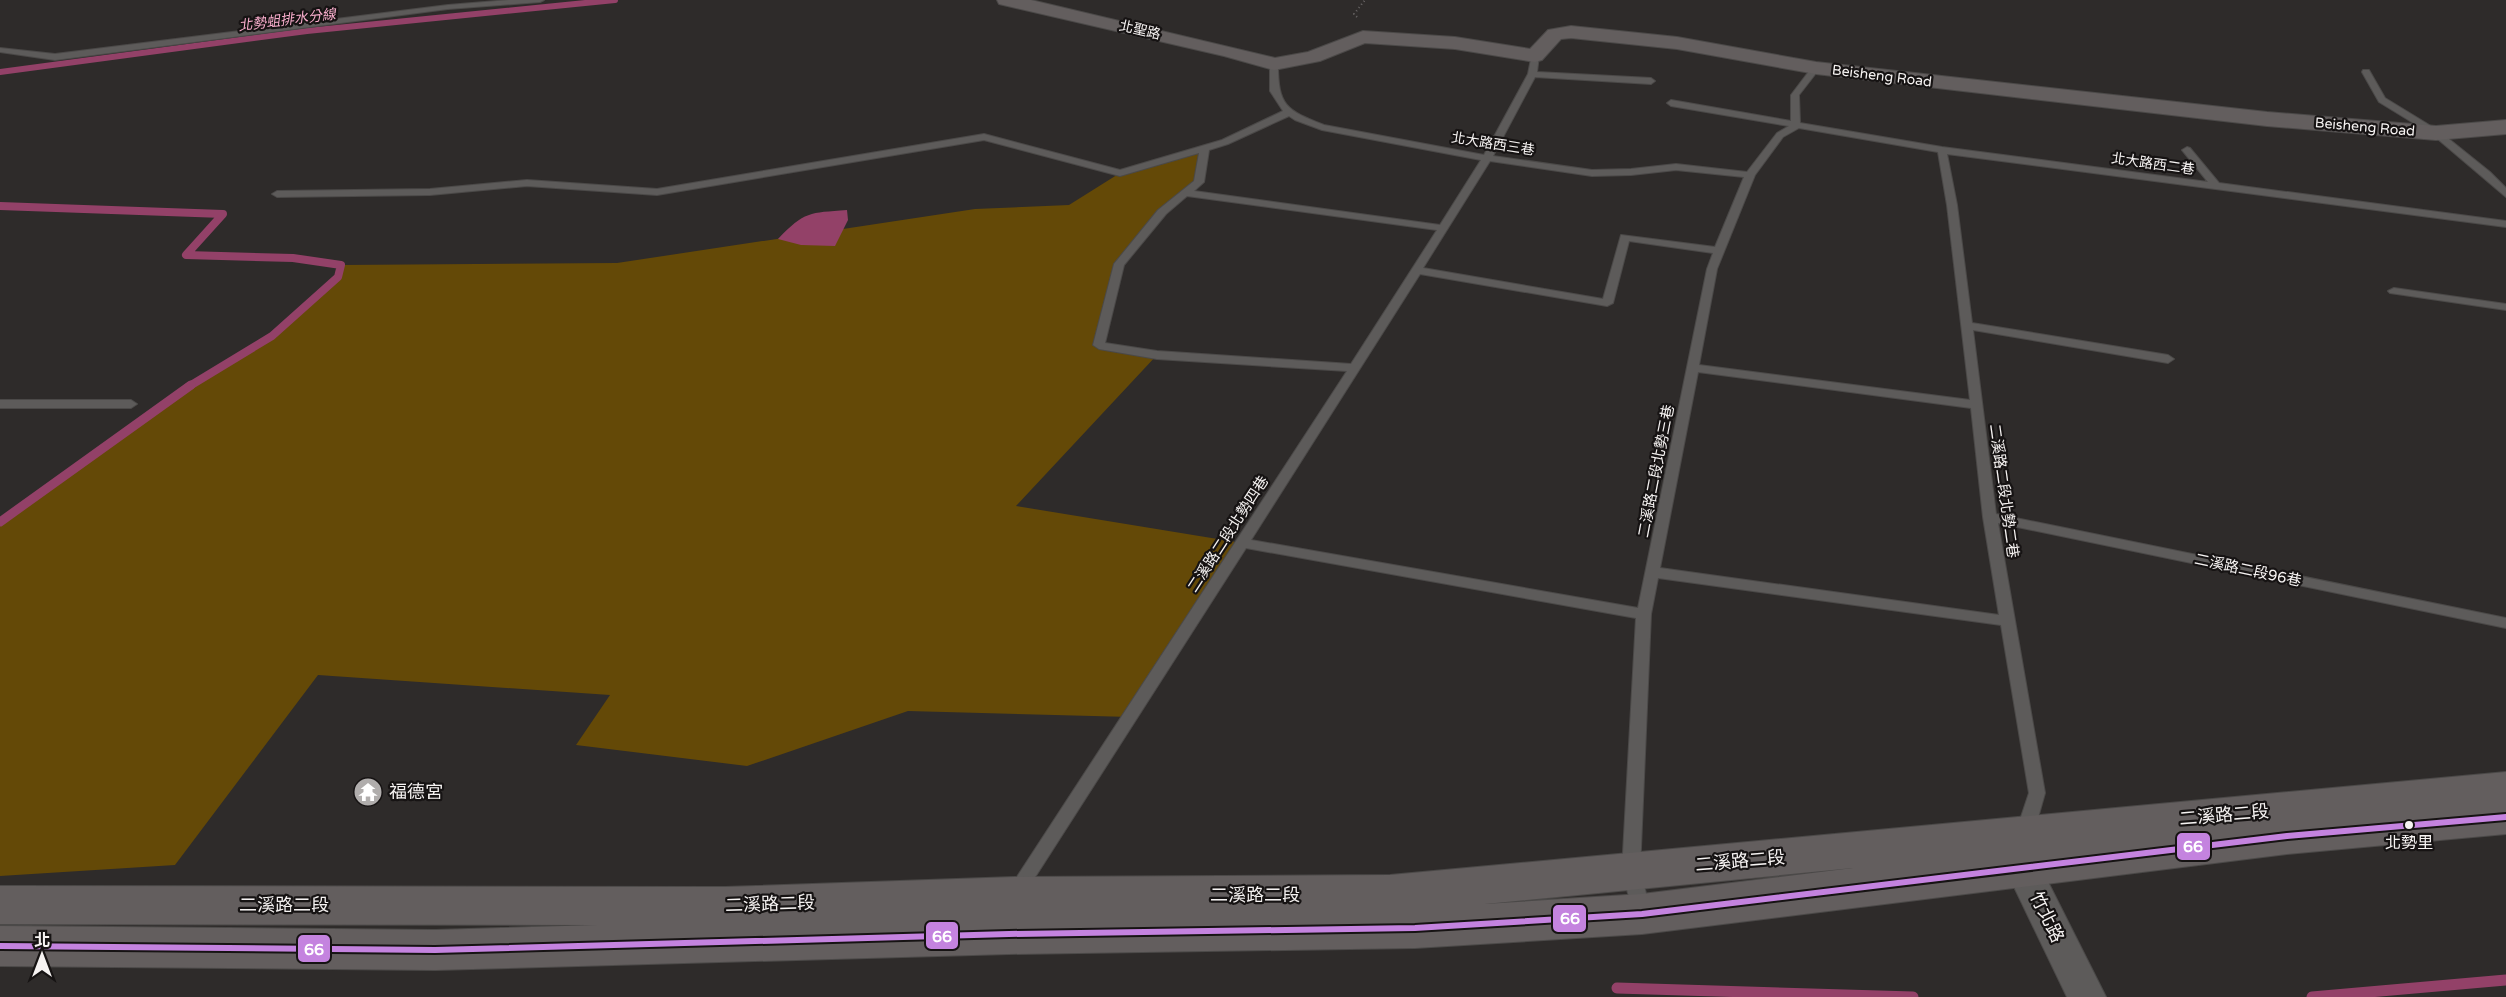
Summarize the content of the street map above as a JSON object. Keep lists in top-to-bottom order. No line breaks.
{"streets":{"main road":["北聖路","Beisheng Road","二溪路二段"],"street":["竹北路"],"lane":["北大路西三巷","北大路西二巷","二溪路二段北勢三巷","二溪路二段北勢二巷","二溪路二段北勢四巷","二溪路二段96巷"]},"crossings":[["Beisheng Road","二溪路二段北勢四巷"],["北大路西三巷","二溪路二段北勢三巷"],["北大路西三巷","二溪路二段北勢四巷"],["北大路西二巷","二溪路二段北勢三巷"],["北大路西二巷","二溪路二段北勢二巷"],["二溪路二段北勢三巷","二溪路二段"],["二溪路二段北勢二巷","二溪路二段96巷"],["二溪路二段北勢二巷","二溪路二段"],["二溪路二段北勢二巷","竹北路"],["二溪路二段北勢四巷","二溪路二段"],["二溪路二段","竹北路"]],"water":["北勢蛆排水分線"],"places":{"temple":["福德宮"],"other":["北勢里"]},"lines":["transit line 66"],"north":"top"}
